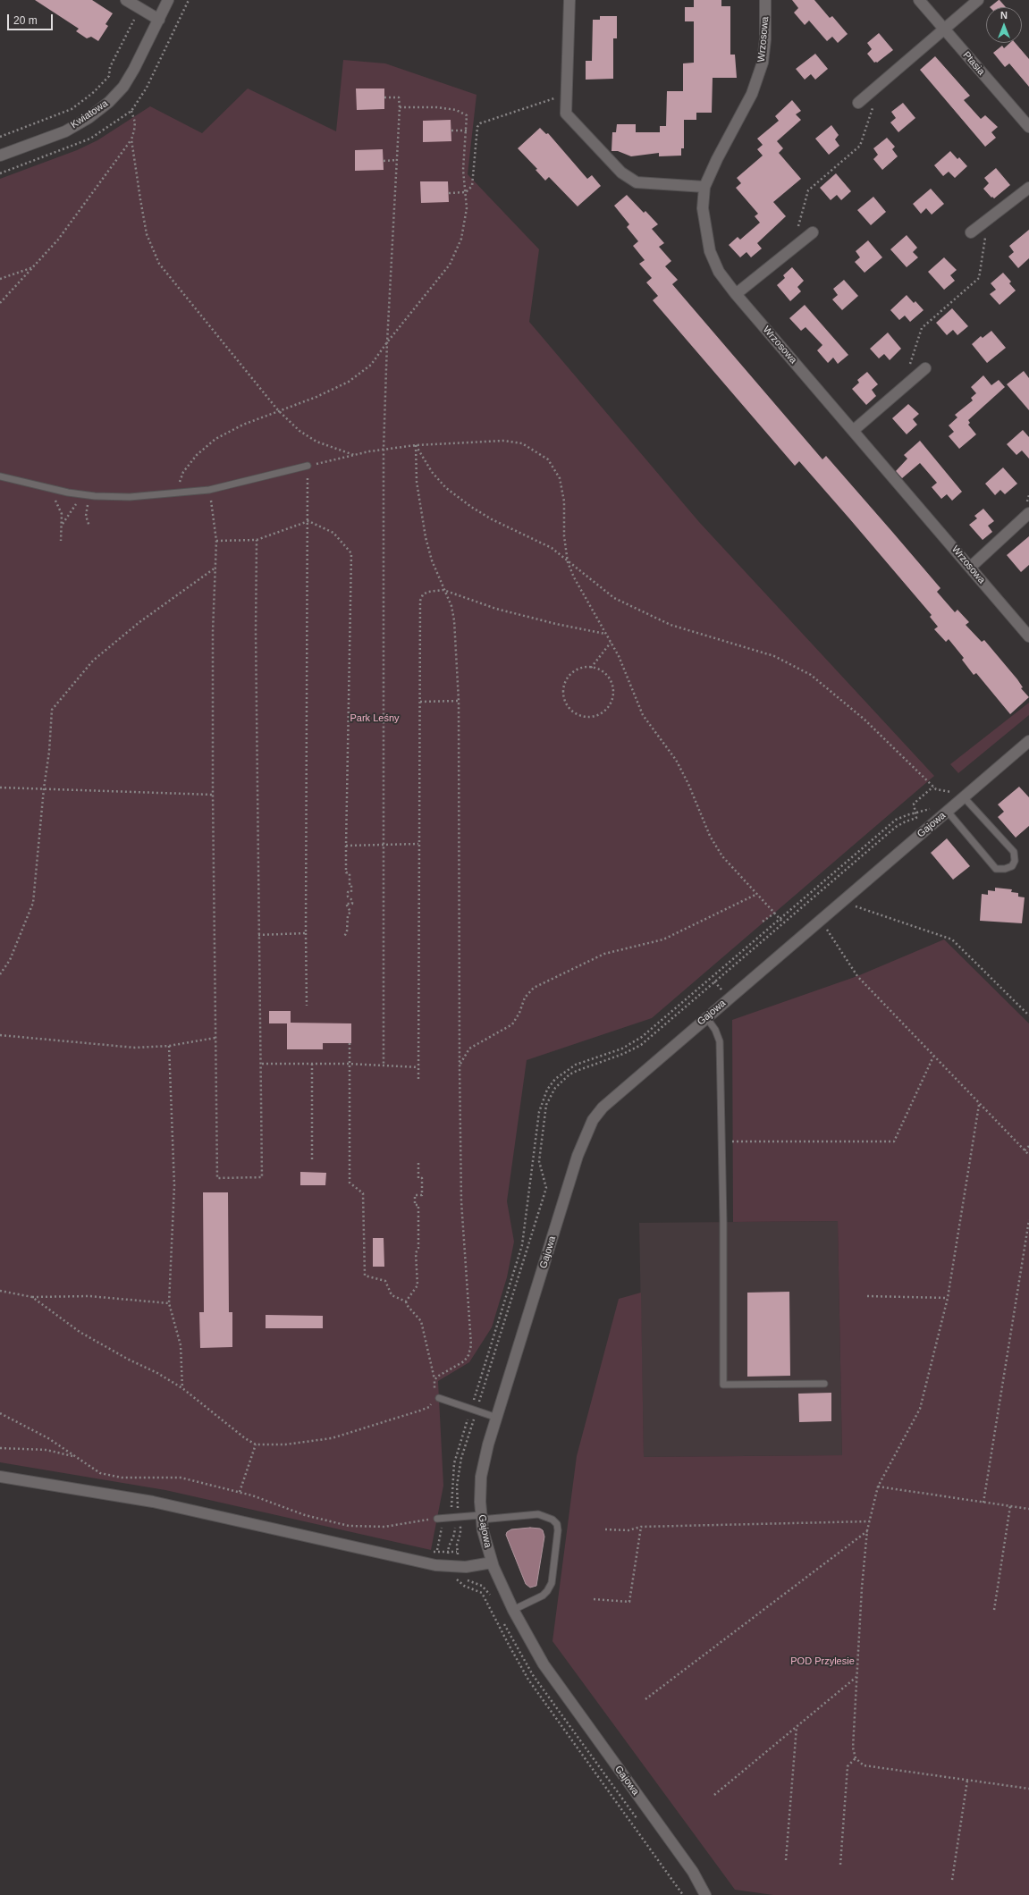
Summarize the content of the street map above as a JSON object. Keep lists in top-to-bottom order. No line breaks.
{"streets":{"street":["Wrzosowa","Ptasia","Kwiatowa","Gajowa"]},"parks":["Park Leśny","POD Przylesie"],"scale_bar":"20 m","north":"top"}
